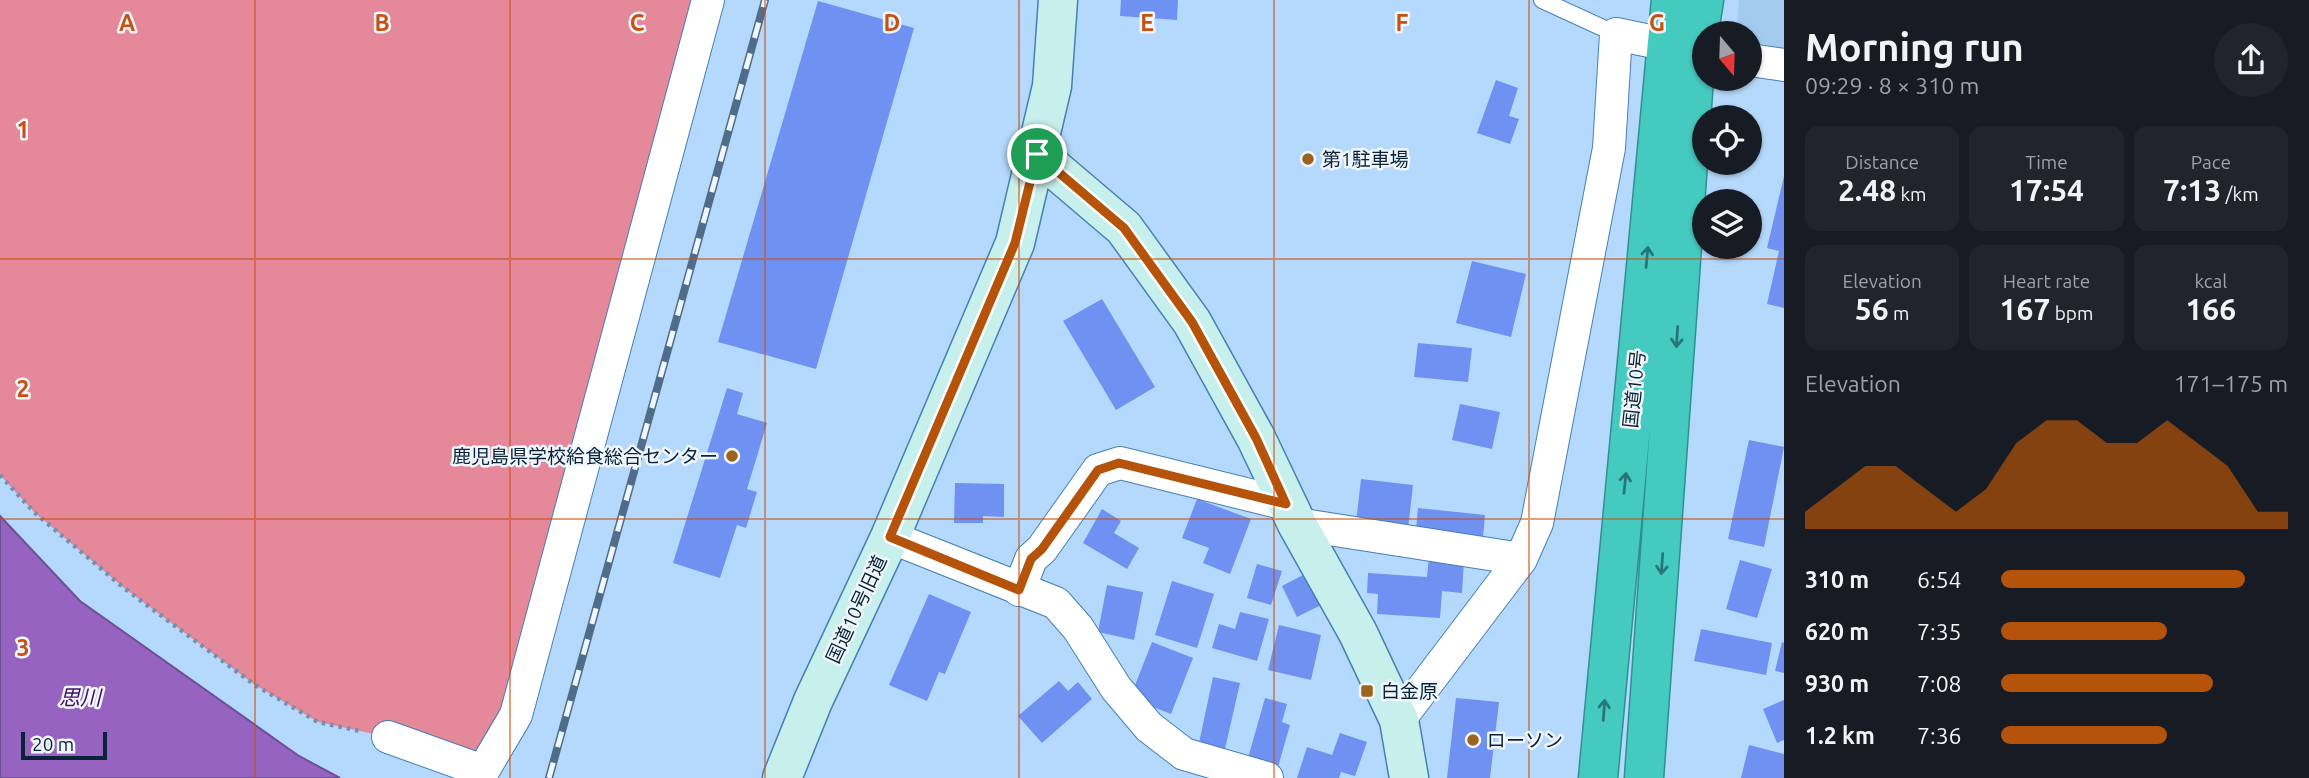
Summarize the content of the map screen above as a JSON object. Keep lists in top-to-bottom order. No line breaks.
{"streets":{"highway":["国道10号"],"street":["国道10号旧道"]},"water":["思川"],"places":{"other":["第1駐車場","鹿児島県学校給食総合センター","ローソン"],"transit":["白金原"]},"scale_bar":"20 m","north":"bottom","page":{"heading":["Morning run","09:29 · 8 × 310 m"],"stats":[["Distance","2.48 km"],["Time","17:54"],["Pace","7:13 /km"],["Elevation","56 m"],["Heart rate","167 bpm"],["kcal","166"]],"chart":["Elevation","171–175 m"],"list":[{"name":"310 m","note":"6:54"},{"name":"620 m","note":"7:35"},{"name":"930 m","note":"7:08"},{"name":"1.2 km","note":"7:36"}],"scale":"20 m"},"grid":{"columns":["A","B","C","D","E","F","G"],"rows":["1","2","3"]}}
